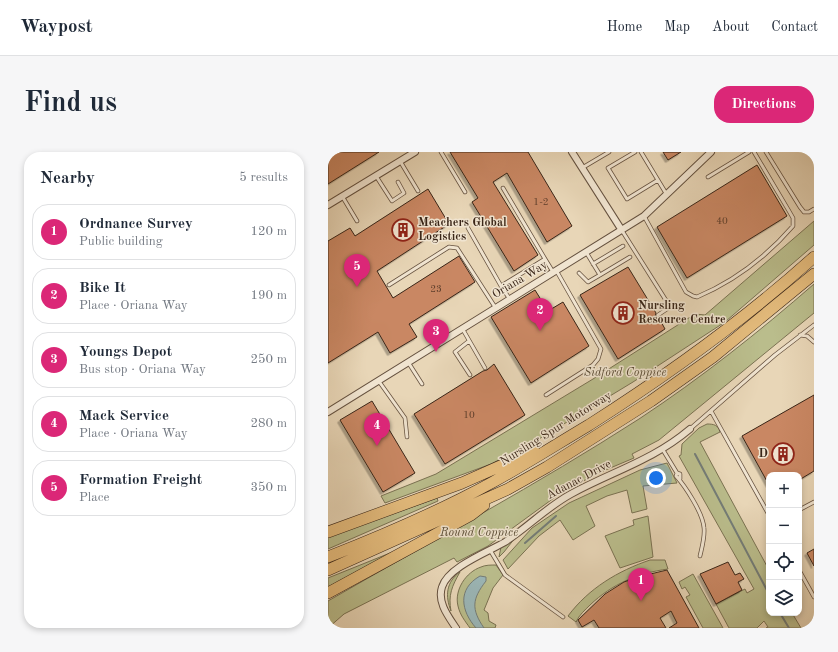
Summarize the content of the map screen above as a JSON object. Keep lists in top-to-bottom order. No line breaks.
{"streets":{"highway":["Nursling Spur Motorway"],"street":["Oriana Way","Adanac Drive"]},"parks":["Sidford Coppice","Round Coppice"],"places":{"building":["Meachers Global Logistics","Nursling Resource Centre","D"]},"house_numbers":["1-2","40","23","10"],"page":{"header":"Waypost","nav":["Home","Map","About","Contact"],"buttons":"Directions","title":"Find us","heading":["Nearby","5 results"],"list":[{"mark":"1","name":"Ordnance Survey","note":"Public building","value":"120 m"},{"mark":"2","name":"Bike It","note":"Place · Oriana Way","value":"190 m"},{"mark":"3","name":"Youngs Depot","note":"Bus stop · Oriana Way","value":"250 m"},{"mark":"4","name":"Mack Service","note":"Place · Oriana Way","value":"280 m"},{"mark":"5","name":"Formation Freight","note":"Place","value":"350 m"}],"pins":["5","2","3","4","1"],"map_buttons":["+","−"]}}
